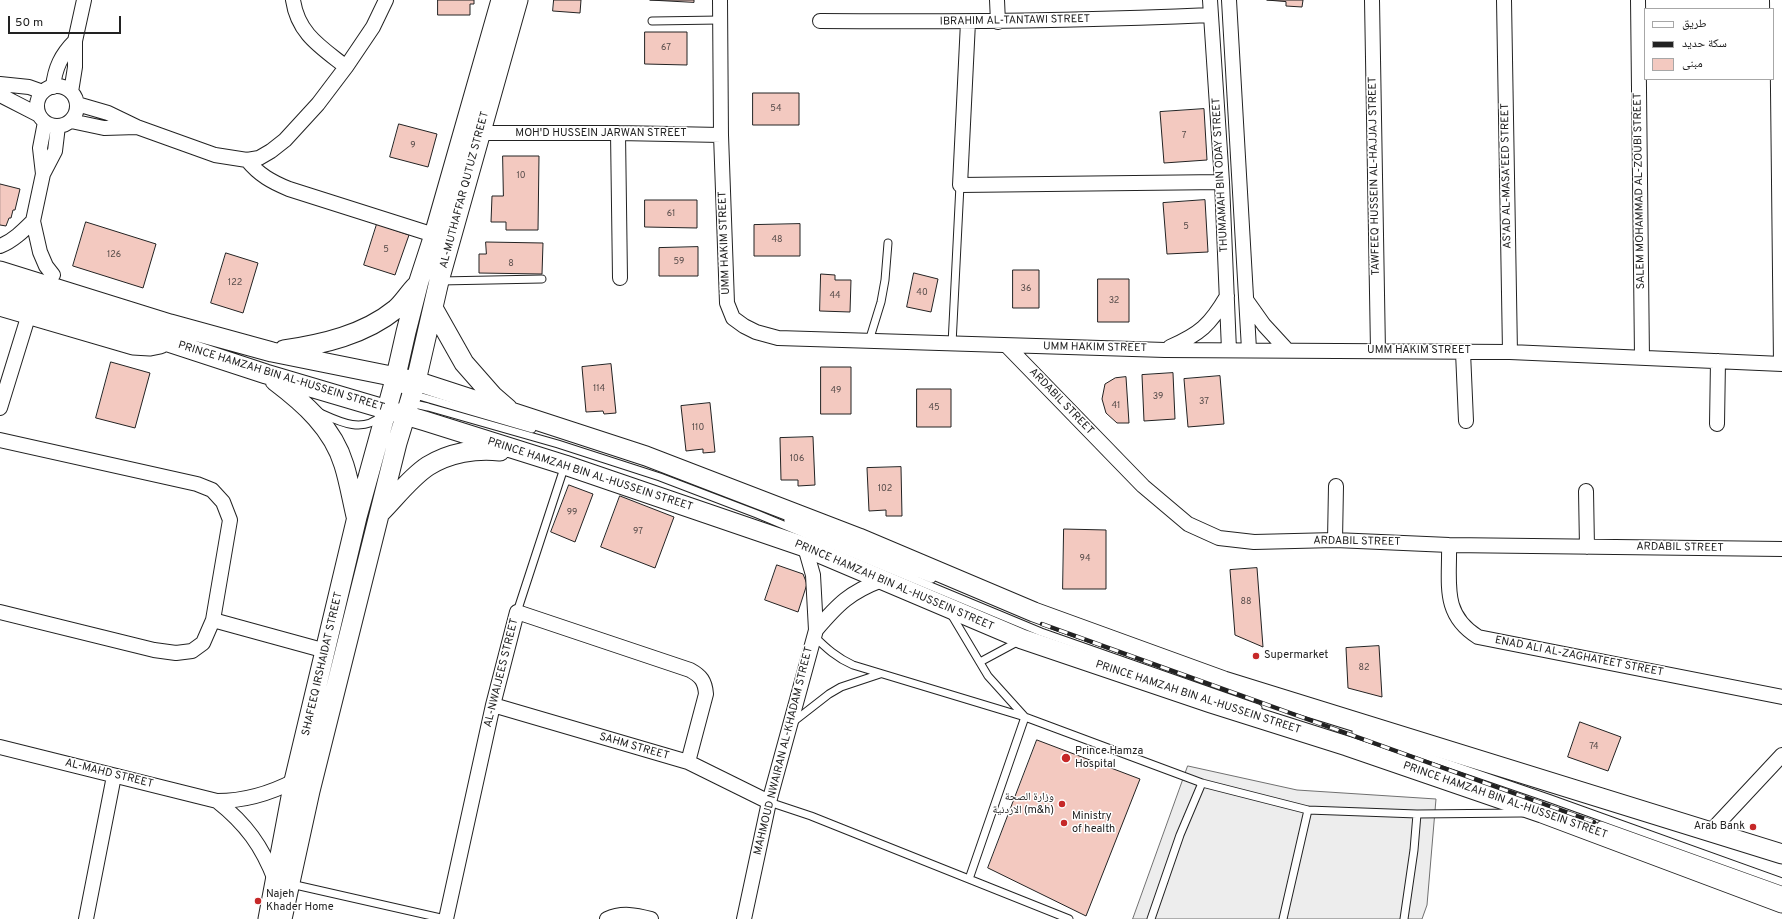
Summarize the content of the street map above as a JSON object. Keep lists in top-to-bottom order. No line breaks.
{"streets":{"main road":["AL-MUTHAFFAR QUTUZ STREET","PRINCE HAMZAH BIN AL-HUSSEIN STREET","SHAFEEQ IRSHAIDAT STREET"],"street":["IBRAHIM AL-TANTAWI STREET","MOH'D HUSSEIN JARWAN STREET","THUMAMAH BIN ODAY STREET","TAWFEEQ HUSSEIN AL-HAJJAJ STREET","AS'AD AL-MASA'EED STREET","SALEM MOHAMMAD AL-ZOUBI STREET","UMM HAKIM STREET","ARDABIL STREET","ENAD ALI AL-ZAGHATEET STREET","AL-NWAIJEES STREET","SAHM STREET","MAHMOUD NWAIRAN AL-KHADAM STREET","AL-MAHD STREET"]},"crossings":[["IBRAHIM AL-TANTAWI STREET","THUMAMAH BIN ODAY STREET"],["MOH'D HUSSEIN JARWAN STREET","AL-MUTHAFFAR QUTUZ STREET"],["MOH'D HUSSEIN JARWAN STREET","UMM HAKIM STREET"],["THUMAMAH BIN ODAY STREET","UMM HAKIM STREET"],["TAWFEEQ HUSSEIN AL-HAJJAJ STREET","UMM HAKIM STREET"],["AS'AD AL-MASA'EED STREET","UMM HAKIM STREET"],["AL-MUTHAFFAR QUTUZ STREET","PRINCE HAMZAH BIN AL-HUSSEIN STREET"],["AL-MUTHAFFAR QUTUZ STREET","SHAFEEQ IRSHAIDAT STREET"],["SALEM MOHAMMAD AL-ZOUBI STREET","UMM HAKIM STREET"],["UMM HAKIM STREET","ARDABIL STREET"],["PRINCE HAMZAH BIN AL-HUSSEIN STREET","SHAFEEQ IRSHAIDAT STREET"],["PRINCE HAMZAH BIN AL-HUSSEIN STREET","MAHMOUD NWAIRAN AL-KHADAM STREET"],["ARDABIL STREET","ENAD ALI AL-ZAGHATEET STREET"],["SHAFEEQ IRSHAIDAT STREET","AL-MAHD STREET"],["AL-NWAIJEES STREET","SAHM STREET"],["SAHM STREET","MAHMOUD NWAIRAN AL-KHADAM STREET"]],"places":["Supermarket","Prince Hamza Hospital","وزارة الصحة الاردنية (m&h)","Ministry of health","Arab Bank","Najeh Khader Home"],"house_numbers":["67","54","7","9","10","61","5","48","5","126","59","8","122","36","40","44","32","114","49","39","37","41","45","110","106","102","99","97","94","88","82","74"],"legend":["طريق","سكة حديد","مبنى"],"scale_bar":"50 m"}
